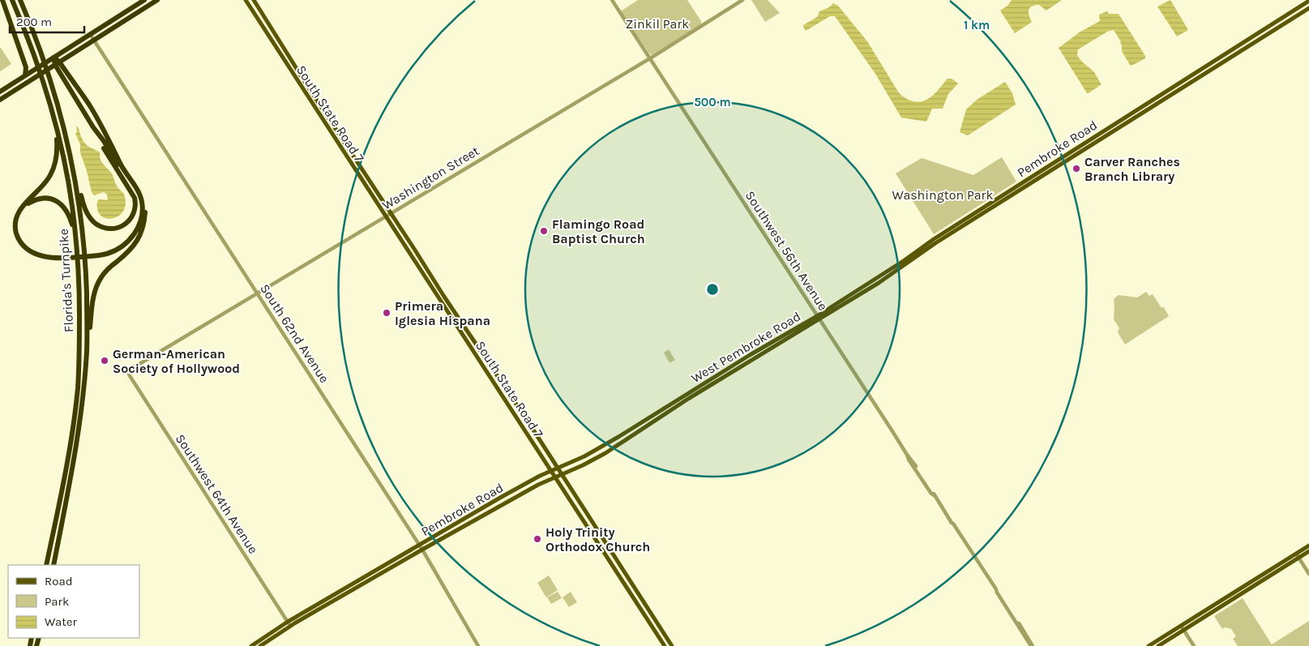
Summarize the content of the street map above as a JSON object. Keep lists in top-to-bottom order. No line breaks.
{"streets":{"highway":["Florida's Turnpike"],"main road":["South State Road 7","Pembroke Road","West Pembroke Road"],"street":["Washington Street","Southwest 56th Avenue","South 62nd Avenue","Southwest 64th Avenue"]},"crossings":[["South State Road 7","Pembroke Road"],["South State Road 7","Washington Street"],["Pembroke Road","Southwest 56th Avenue"],["Pembroke Road","South 62nd Avenue"],["Pembroke Road","West Pembroke Road"],["Pembroke Road","Southwest 64th Avenue"],["Washington Street","Southwest 56th Avenue"],["Washington Street","South 62nd Avenue"],["Washington Street","Southwest 64th Avenue"],["Southwest 56th Avenue","West Pembroke Road"]],"parks":["Zinkil Park","Washington Park"],"places":["Carver Ranches Branch Library","Flamingo Road Baptist Church","Primera Iglesia Hispana","German-American Society of Hollywood","Holy Trinity Orthodox Church"],"legend":["Road","Park","Water"],"scale_bar":"200 m","rings":["1 km","500 m"]}
